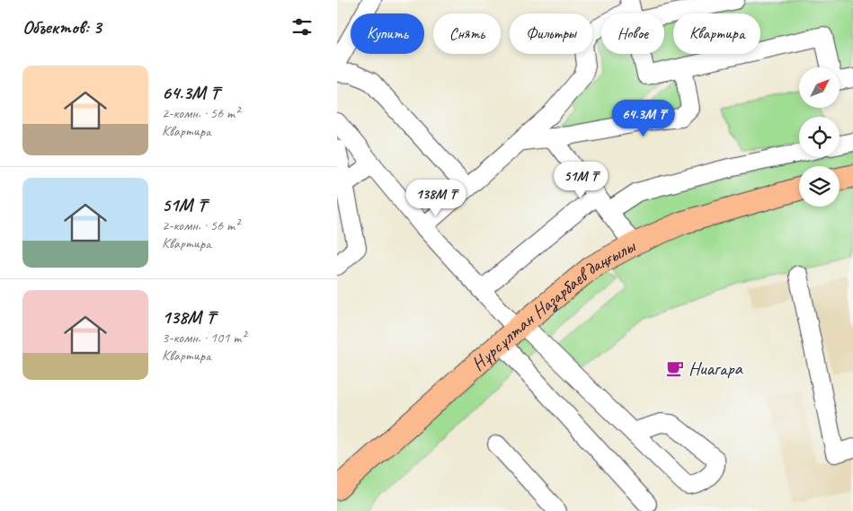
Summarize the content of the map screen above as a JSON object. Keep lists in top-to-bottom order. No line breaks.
{"streets":{"main road":["Нұрсұлтан Назарбаев даңғылы"]},"places":{"cafe":["Ниагара"]},"north":"top right","page":{"heading":"Объектов: 3","chip":["Купить","Снять","Фильтры","Новое","Квартира"],"list":[{"name":"64.3M ₸","note":"2-комн. · 56 m² · Квартира"},{"name":"51M ₸","note":"2-комн. · 56 m² · Квартира"},{"name":"138M ₸","note":"3-комн. · 101 m² · Квартира"}],"price":["64.3M ₸","51M ₸","138M ₸"]}}
